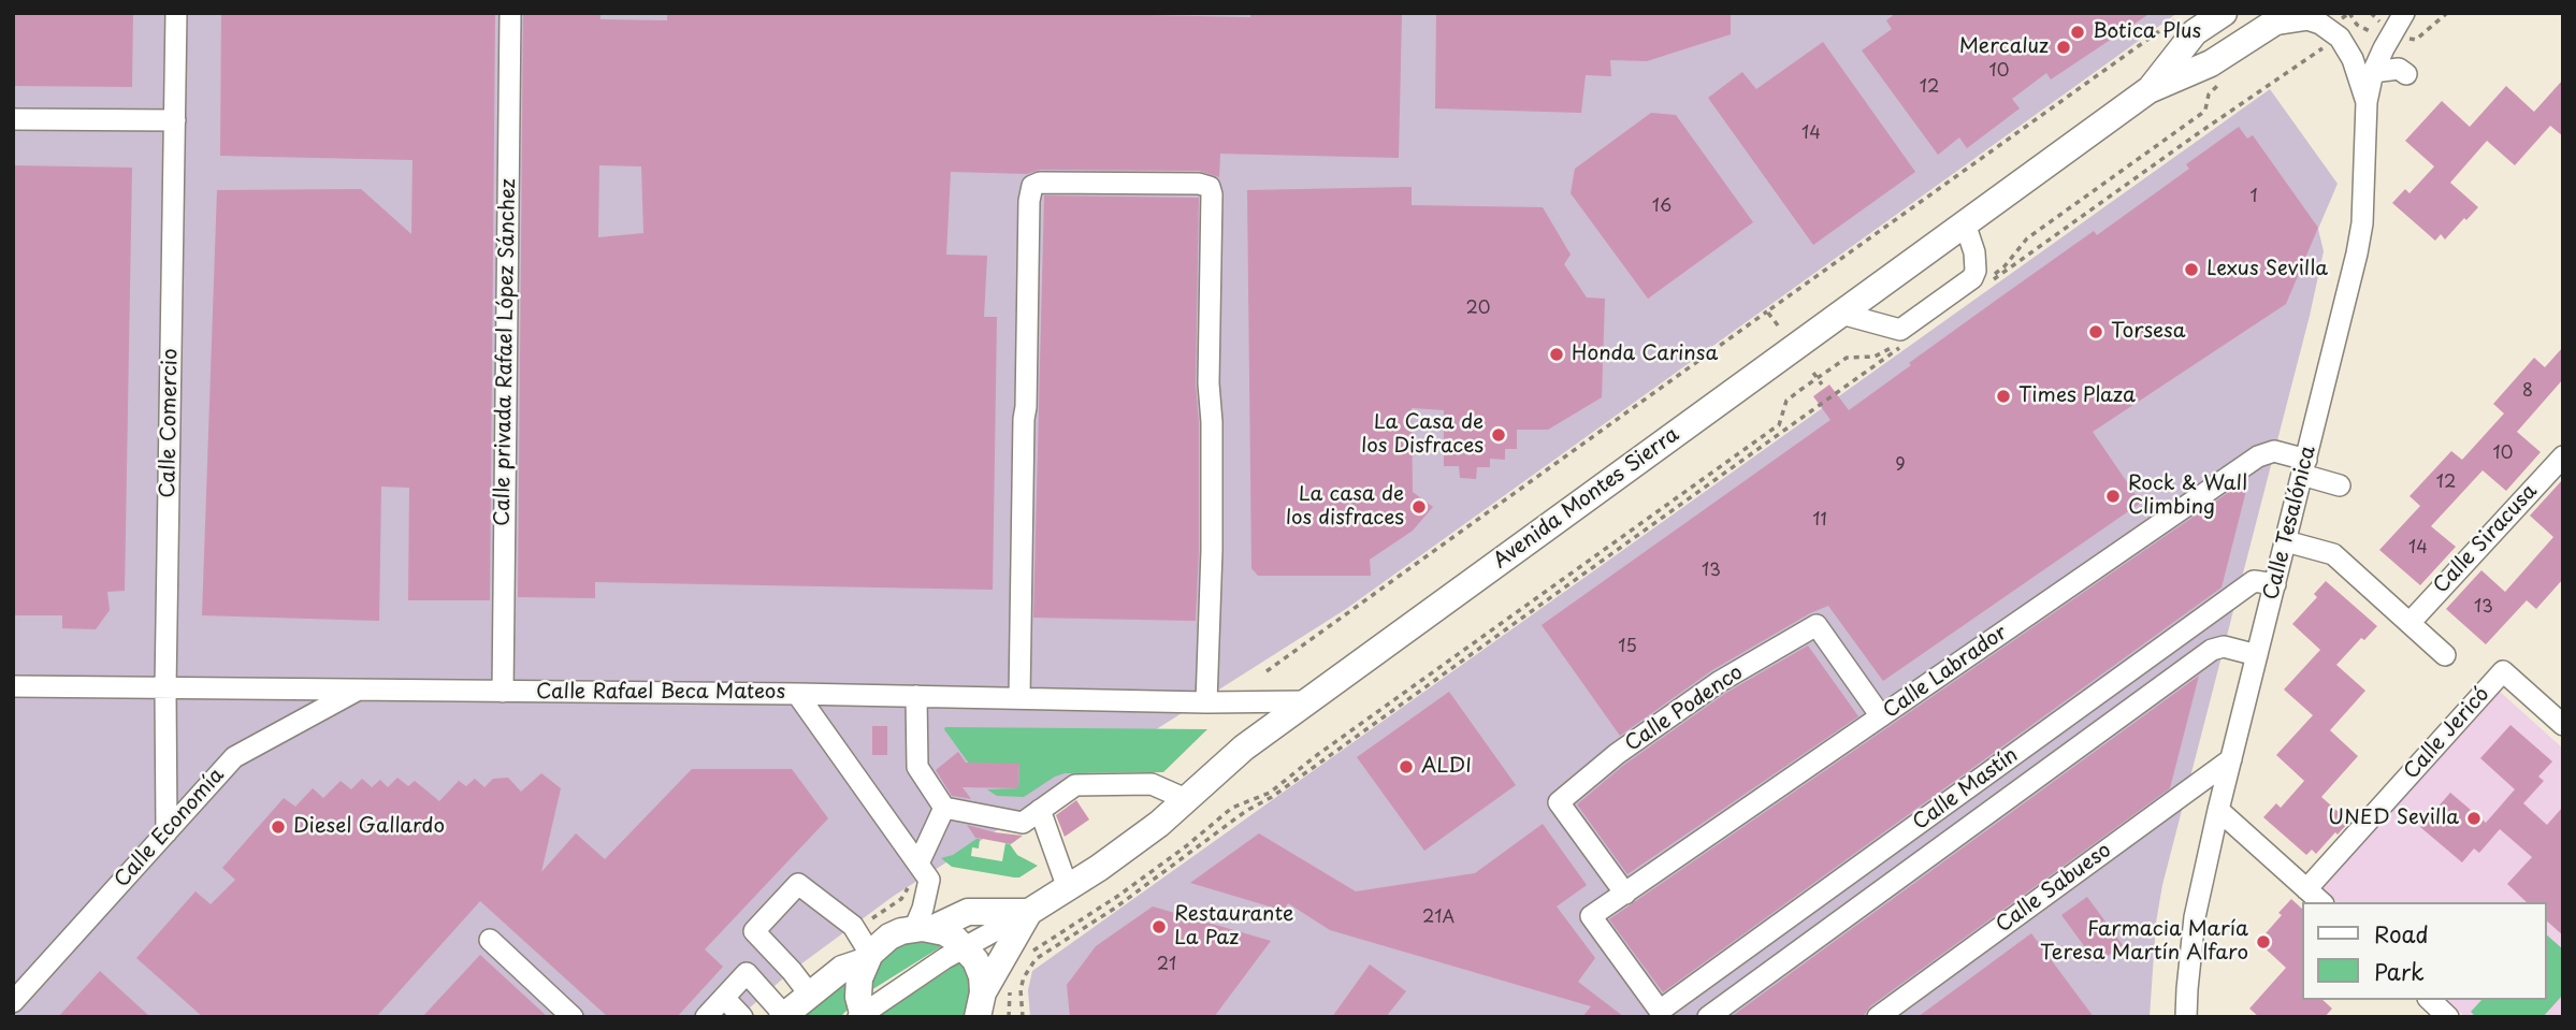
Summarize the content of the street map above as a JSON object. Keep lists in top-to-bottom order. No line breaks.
{"streets":{"main road":["Avenida Montes Sierra"],"street":["Calle privada Rafael López Sánchez","Calle Comercio","Calle Tesalónica","Calle Siracusa","Calle Labrador","Calle Rafael Beca Mateos","Calle Podenco","Calle Jericó","Calle Mastín","Calle Economía","Calle Sabueso"]},"crossings":[["Calle privada Rafael López Sánchez","Calle Rafael Beca Mateos"],["Calle Comercio","Calle Rafael Beca Mateos"],["Calle Comercio","Calle Economía"],["Avenida Montes Sierra","Calle Rafael Beca Mateos"],["Calle Tesalónica","Calle Labrador"],["Calle Tesalónica","Calle Mastín"],["Calle Tesalónica","Calle Sabueso"],["Calle Labrador","Calle Podenco"],["Calle Labrador","Calle Mastín"],["Calle Rafael Beca Mateos","Calle Economía"]],"places":["Botica Plus","Mercaluz","Lexus Sevilla","Torsesa","Honda Carinsa","Times Plaza","La Casa de los Disfraces","Rock & Wall Climbing","La casa de los disfraces","ALDI","UNED Sevilla","Diesel Gallardo","Restaurante La Paz","Farmacia María Teresa Martín Alfaro"],"house_numbers":["10","12","14","1","16","20","8","10","9","12","11","14","13","13","15","21A","21"],"legend":["Road","Park"]}
